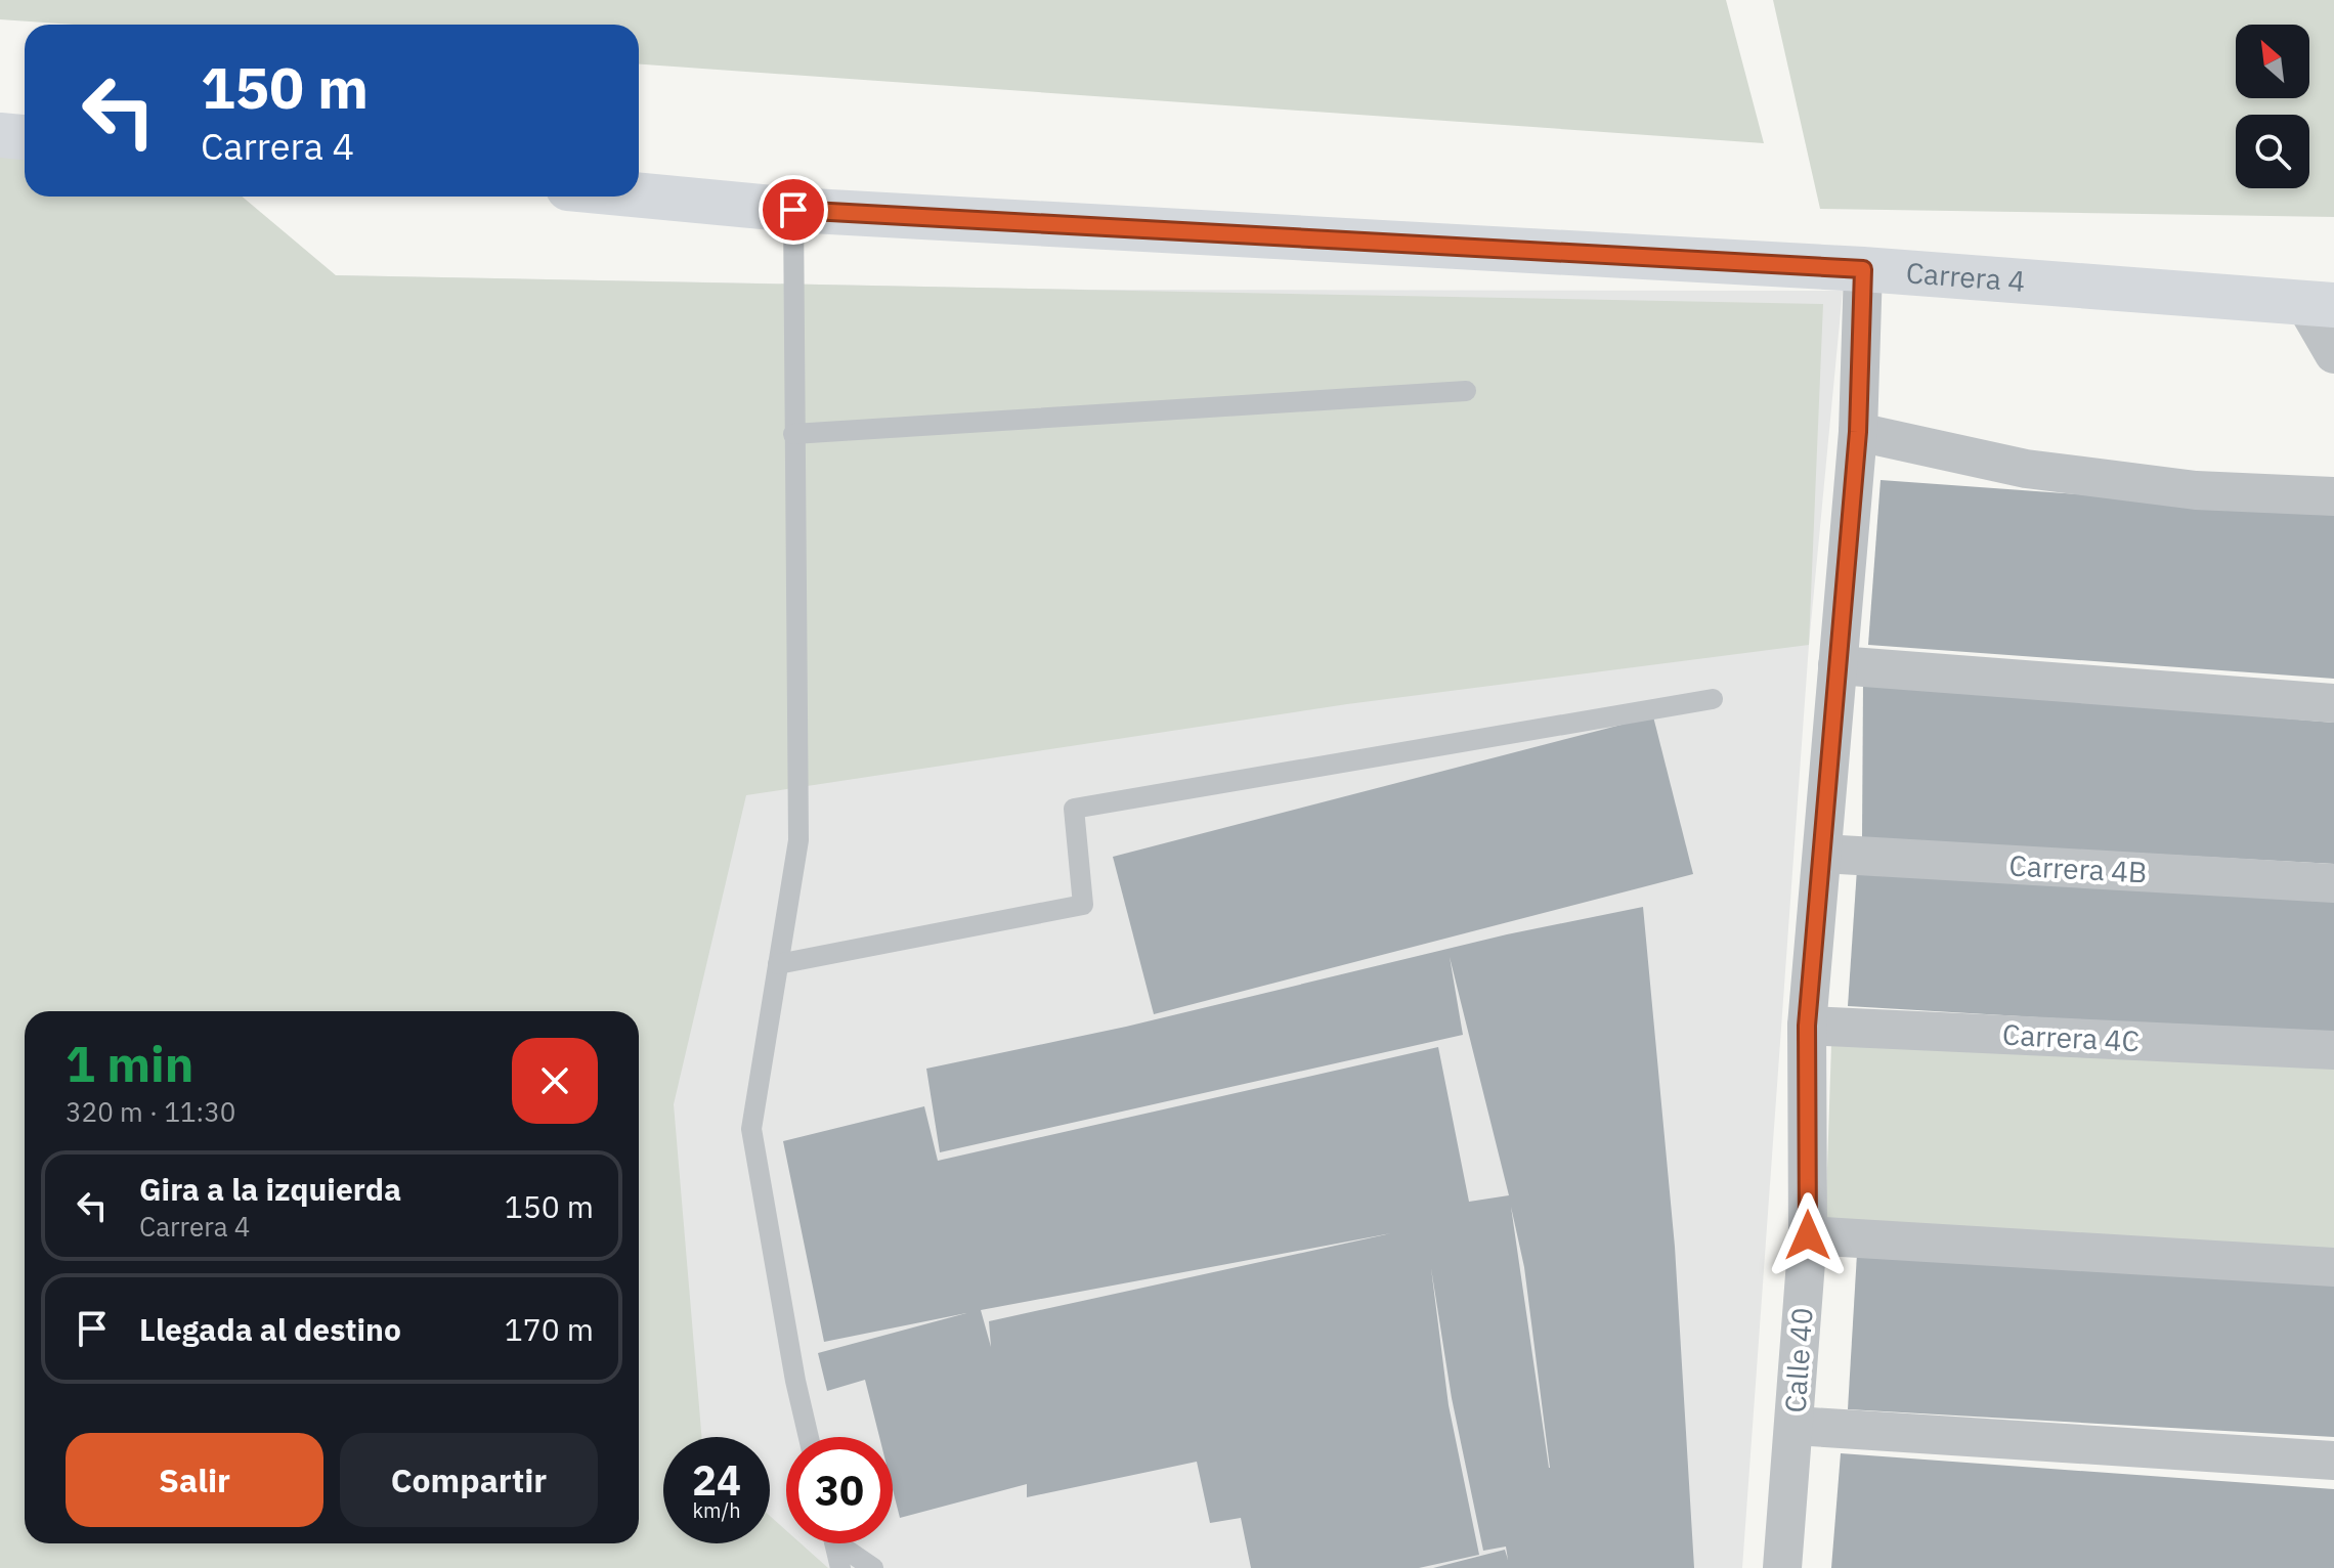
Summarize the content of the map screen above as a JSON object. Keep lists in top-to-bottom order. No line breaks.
{"streets":{"main road":["Carrera 4"],"street":["Carrera 4B","Carrera 4C","Calle 40"]},"crossings":[["Carrera 4","Calle 40"],["Carrera 4B","Calle 40"],["Carrera 4C","Calle 40"]],"north":"top left","page":{"turn":["150 m","Carrera 4"],"heading":["1 min","320 m · 11:30"],"list":[{"name":"Gira a la izquierda","note":"Carrera 4","value":"150 m"},{"name":"Llegada al destino","value":"170 m"}],"buttons":["Salir","Compartir"],"speed":"24 km/h","limit":"30"}}
